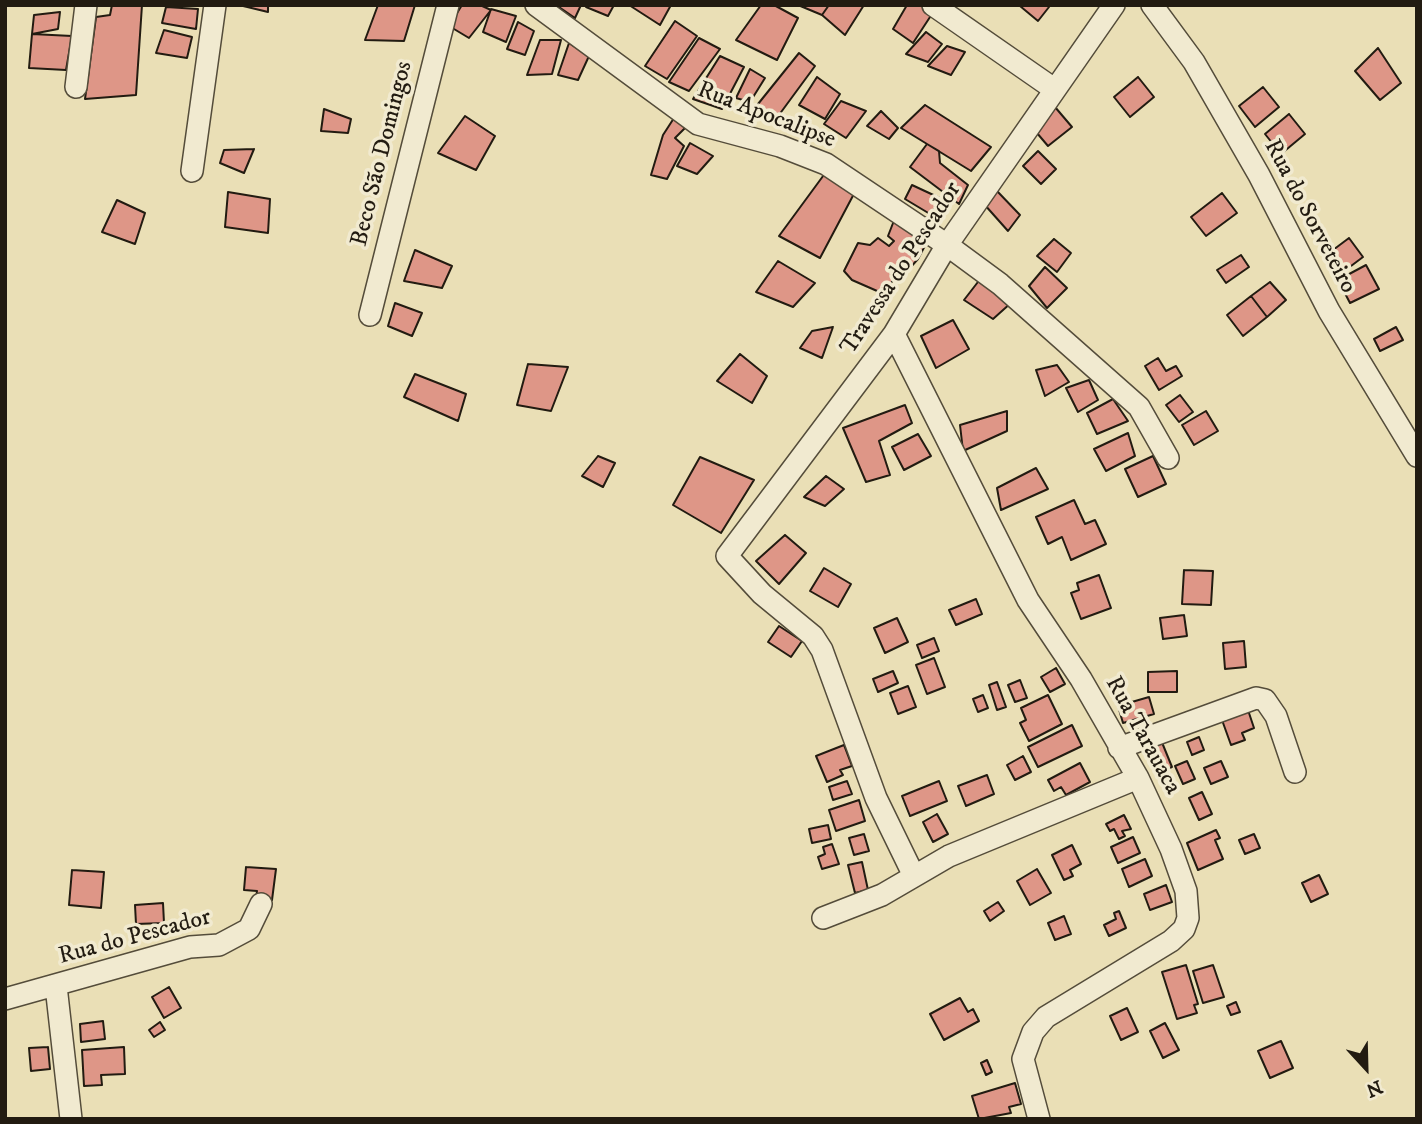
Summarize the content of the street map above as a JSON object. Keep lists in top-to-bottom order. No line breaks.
{"streets":{"street":["Rua Apocalipse","Beco São Domingos","Rua do Sorveteiro","Travessa do Pescador","Rua Tarauaca","Rua do Pescador"]},"crossings":[["Rua Apocalipse","Travessa do Pescador"],["Travessa do Pescador","Rua Tarauaca"]],"north":"bottom"}
